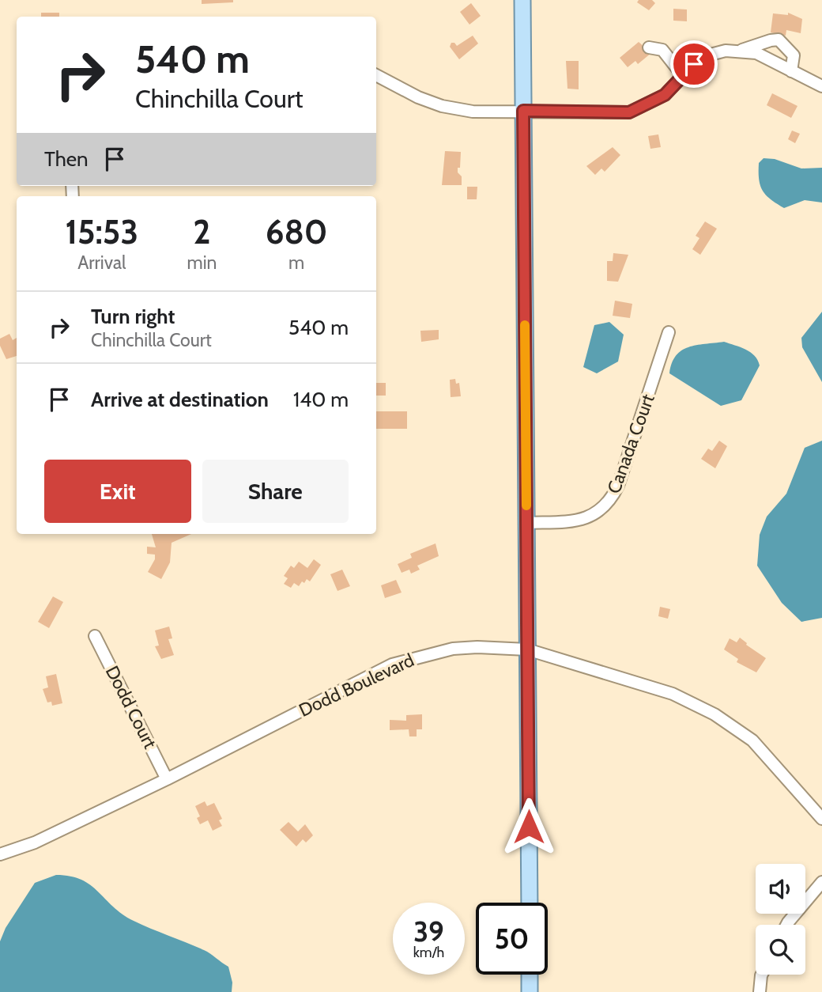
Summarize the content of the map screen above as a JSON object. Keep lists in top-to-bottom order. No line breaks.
{"streets":{"street":["Canada Court","Dodd Boulevard","Dodd Court"]},"crossings":[["Dodd Boulevard","Dodd Court"]],"page":{"turn":["540 m","Chinchilla Court"],"then":"Then","eta":["15:53","Arrival","2","min","680","m"],"list":[{"name":"Turn right","note":"Chinchilla Court","value":"540 m"},{"name":"Arrive at destination","value":"140 m"}],"buttons":["Exit","Share"],"speed":"39 km/h","limit":"50"}}
